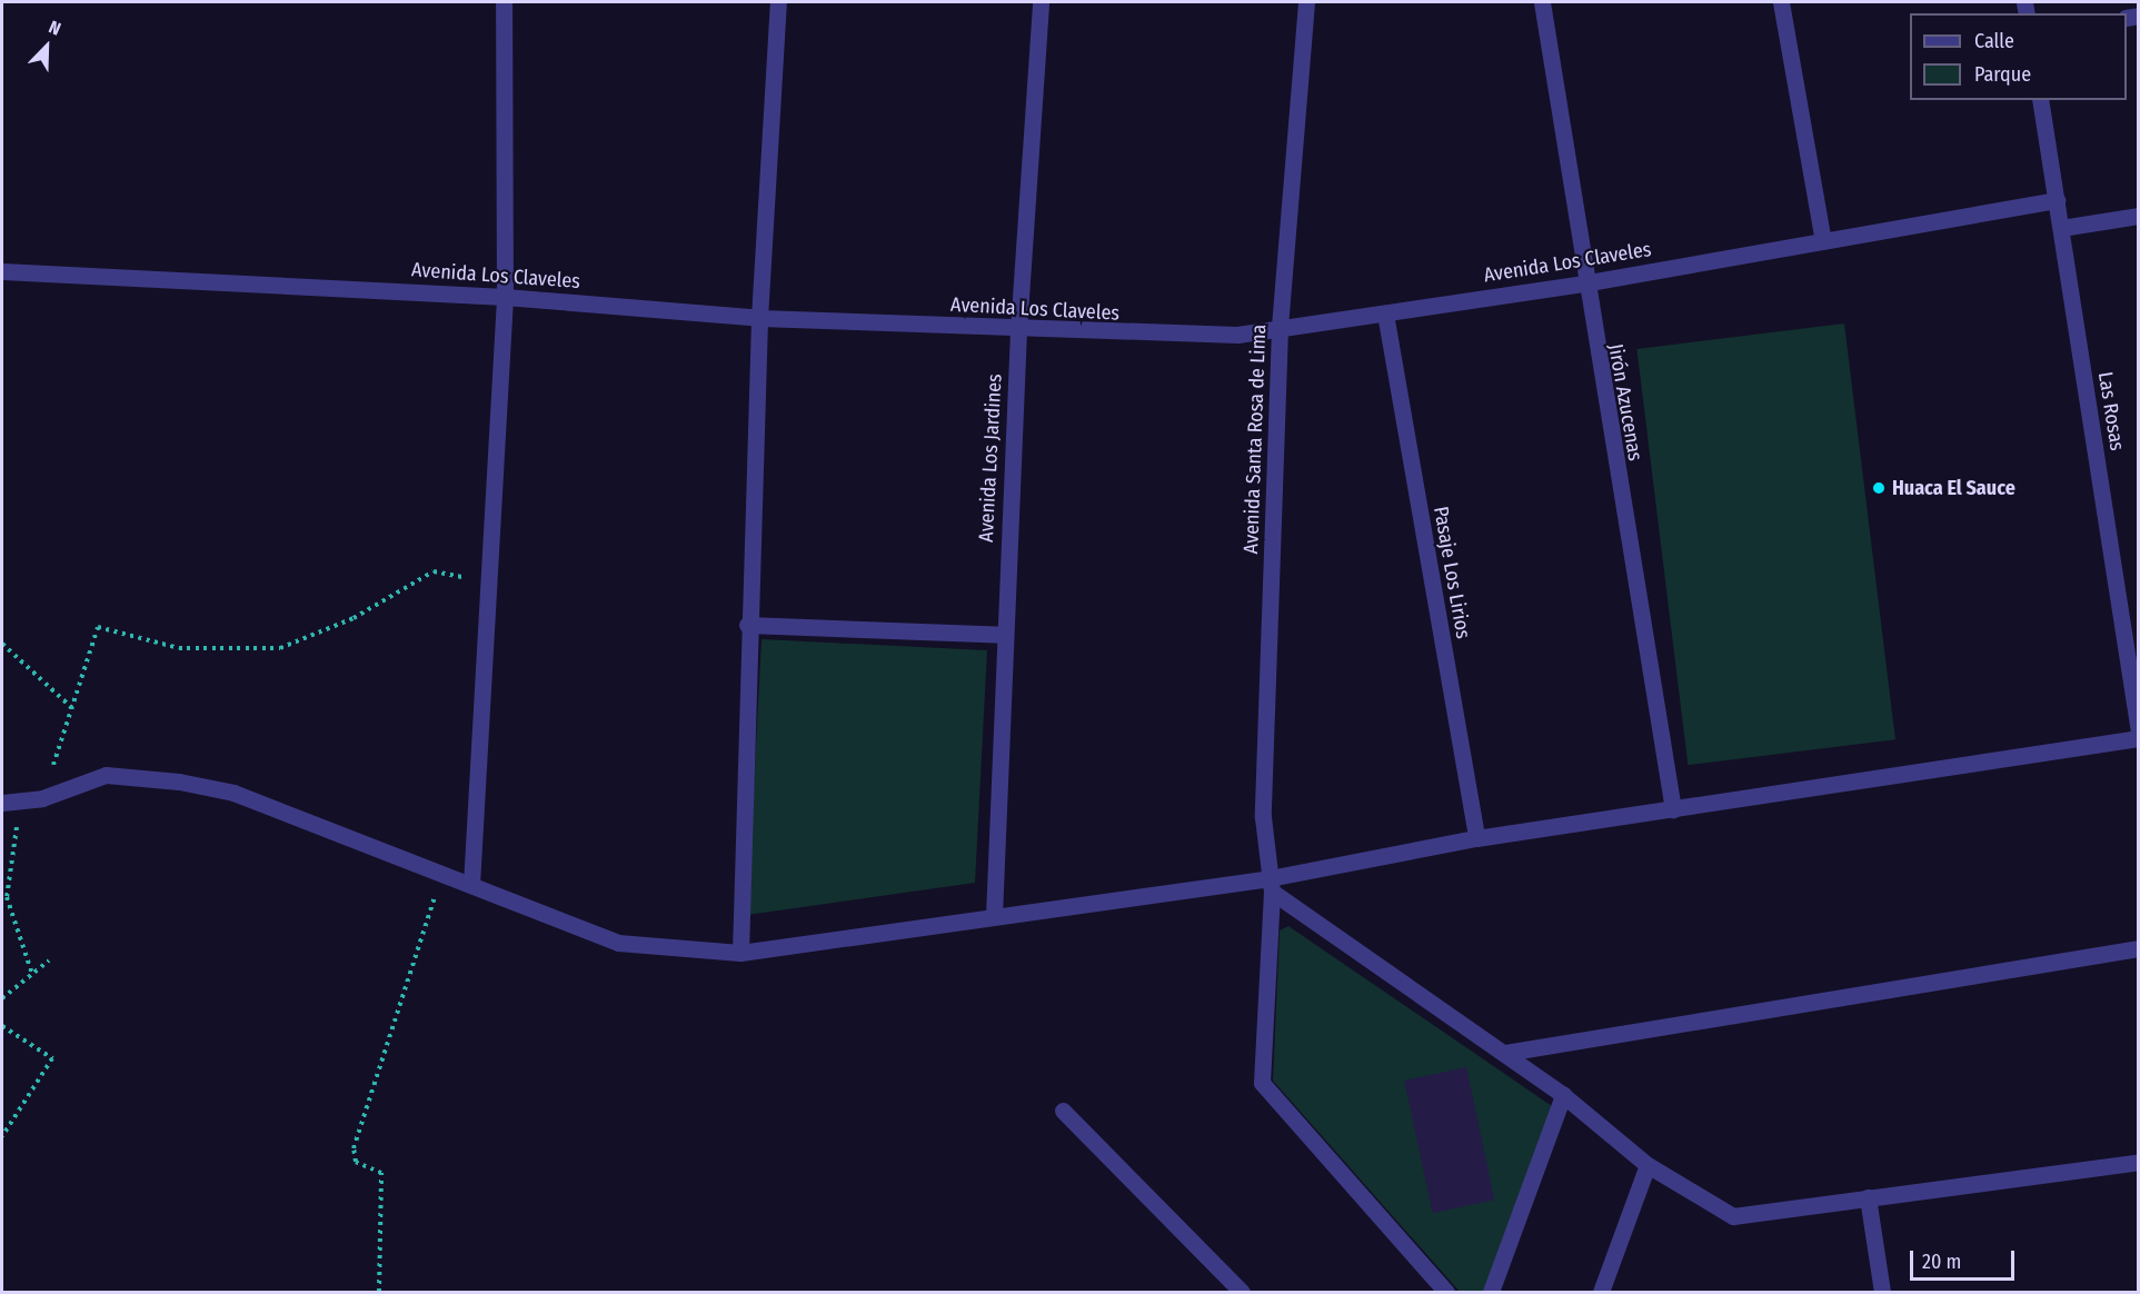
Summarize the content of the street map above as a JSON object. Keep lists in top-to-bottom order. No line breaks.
{"streets":{"street":["Avenida Los Claveles","Jirón Azucenas","Las Rosas","Avenida Santa Rosa de Lima","Avenida Los Jardines","Pasaje Los Lirios"]},"crossings":[["Avenida Los Claveles","Jirón Azucenas"],["Avenida Los Claveles","Las Rosas"],["Avenida Los Claveles","Avenida Santa Rosa de Lima"],["Avenida Los Claveles","Avenida Los Jardines"],["Avenida Los Claveles","Pasaje Los Lirios"]],"places":["Huaca El Sauce"],"legend":["Calle","Parque"],"scale_bar":"20 m","north":"top right"}
